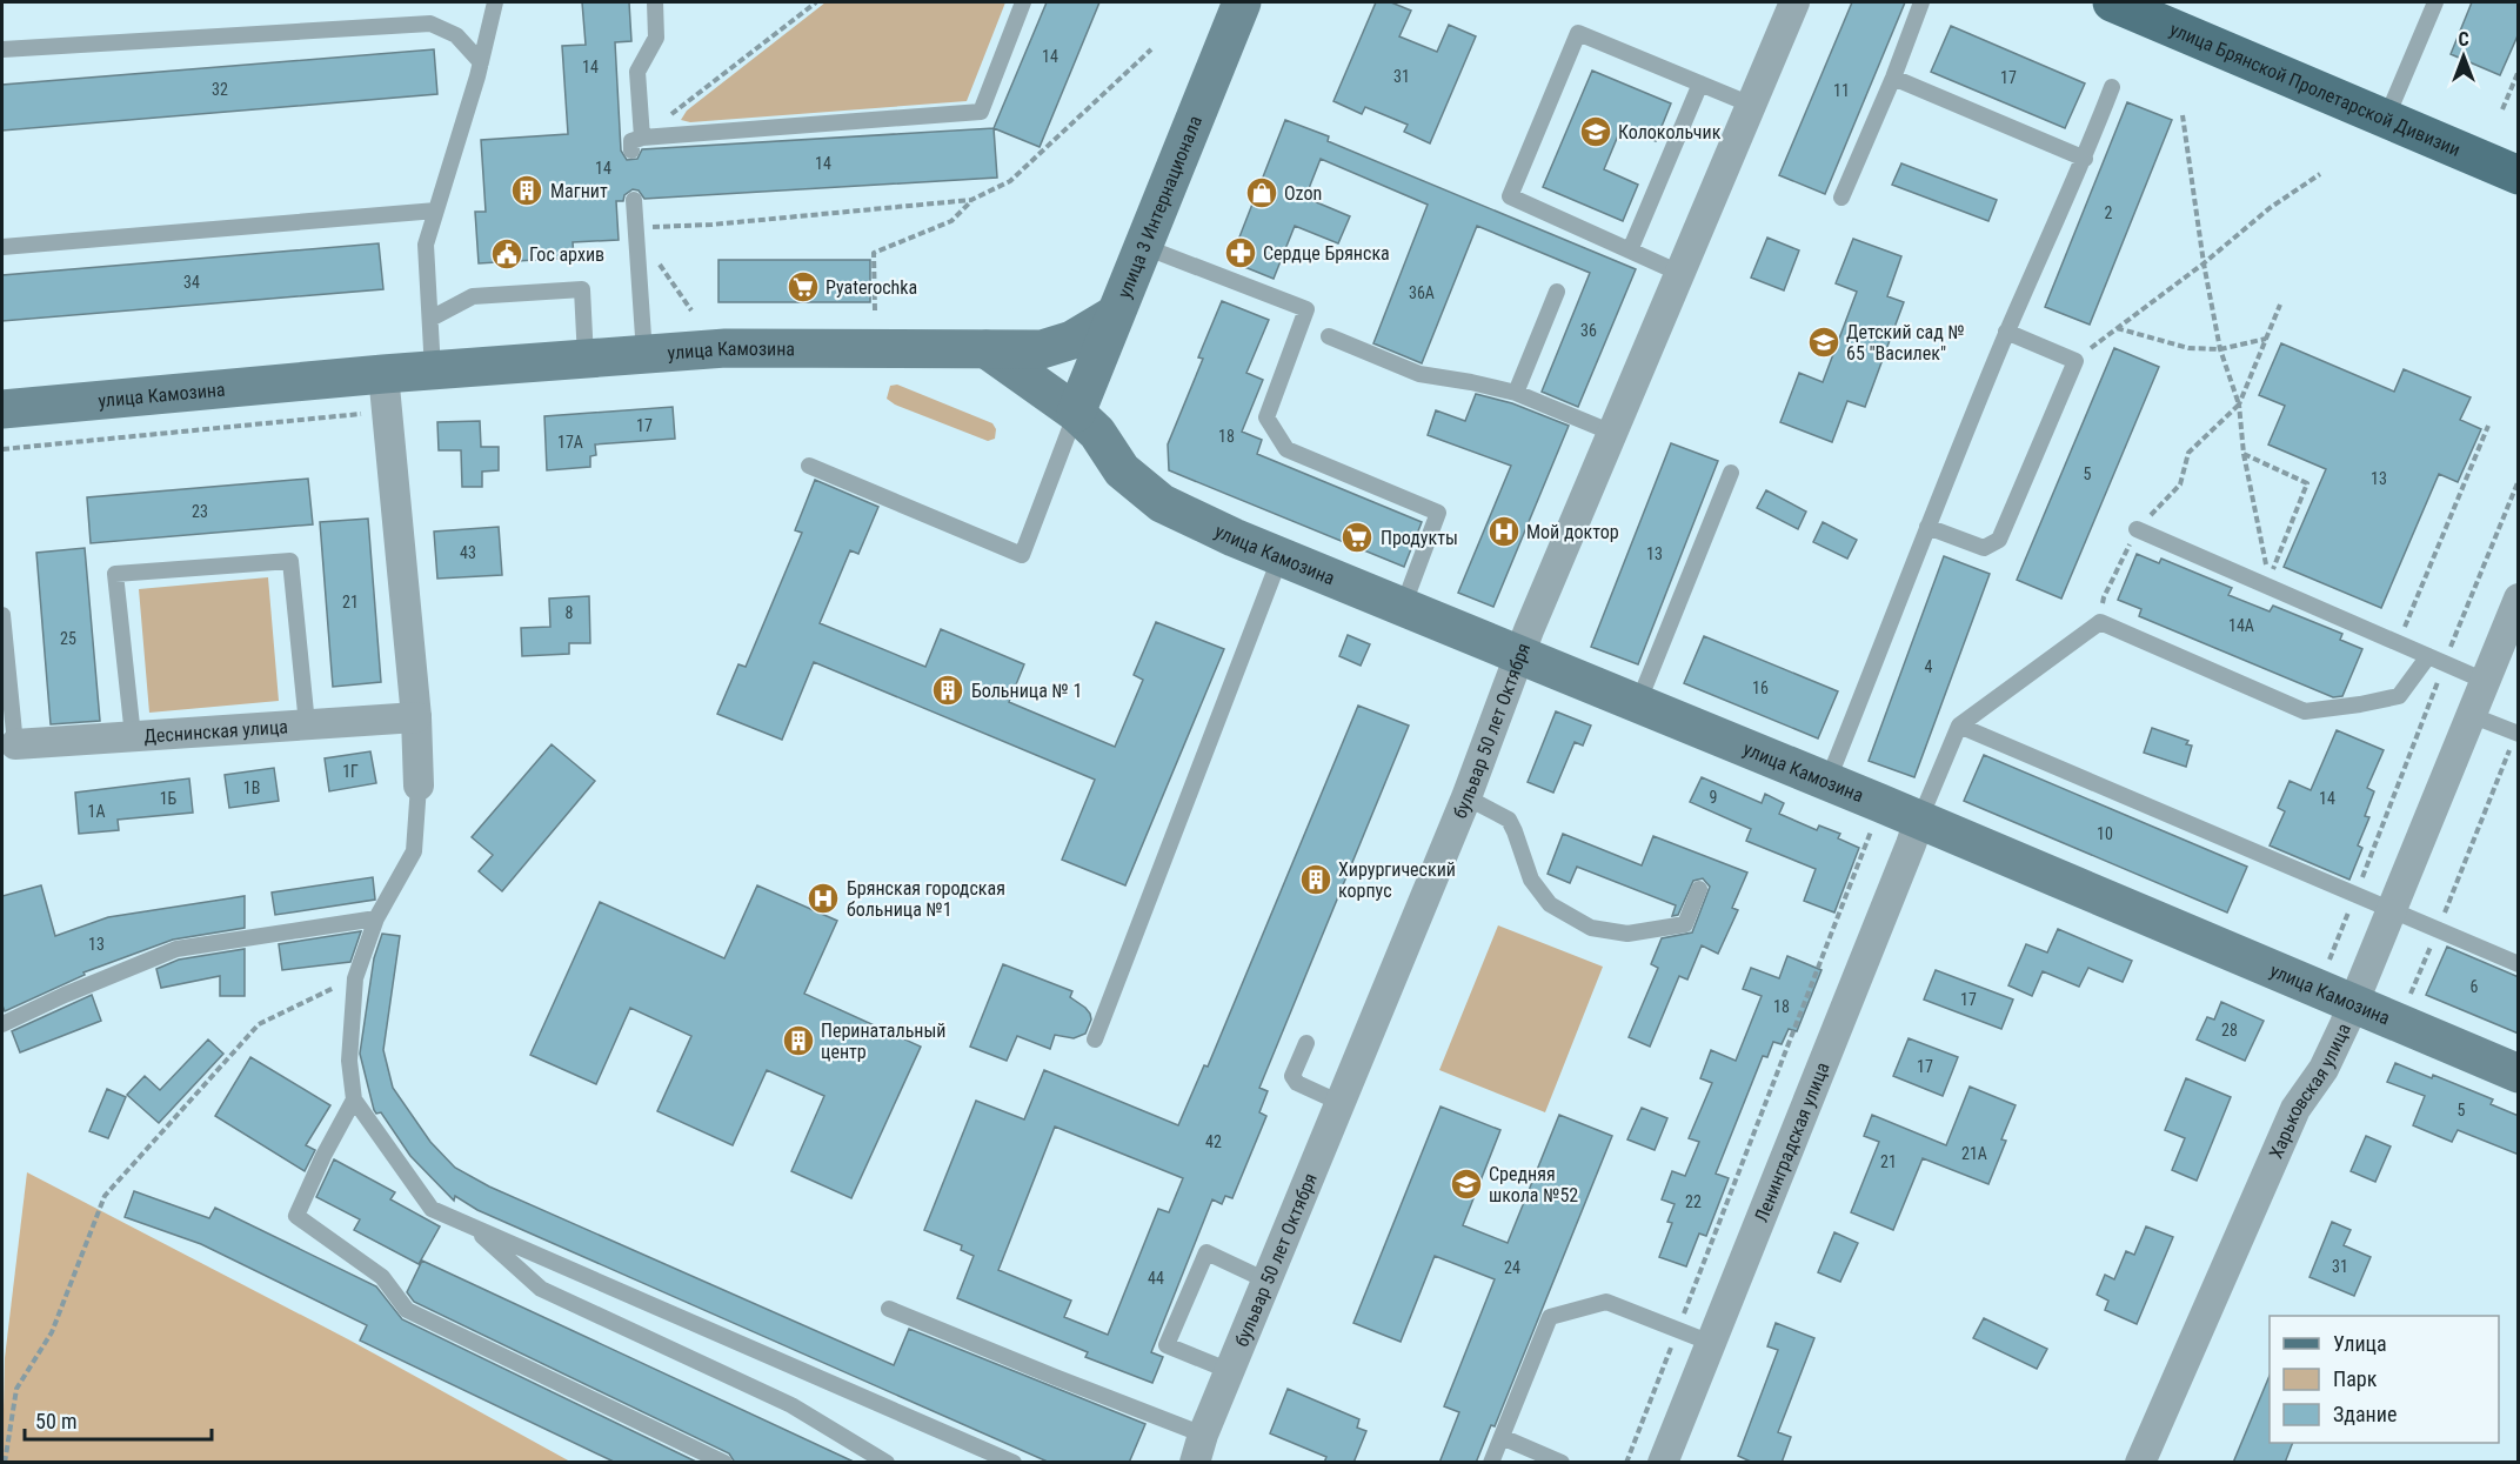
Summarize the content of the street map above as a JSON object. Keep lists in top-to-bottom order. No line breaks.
{"streets":{"main road":["улица Брянской Пролетарской Дивизии"],"street":["улица 3 Интернационала","улица Камозина","Деснинская улица","бульвар 50 лет Октября","Харьковская улица","Ленинградская улица"]},"crossings":[["улица 3 Интернационала","улица Камозина"],["улица Камозина","бульвар 50 лет Октября"],["улица Камозина","Харьковская улица"],["улица Камозина","Ленинградская улица"]],"places":{"school or university":["Колокольчик","Детский сад № 65 \"Василек\"","Средняя школа №52"],"building":["Магнит","Больница № 1","Хирургический корпус","Перинатальный центр"],"shop":["Ozon"],"pharmacy":["Сердце Брянска"],"public building":["Гос архив"],"supermarket":["Pyaterochka","Продукты"],"hospital":["Мой доктор","Брянская городская больница №1"]},"house_numbers":["14","14","31","17","32","11","14","14","2","34","36А","36","17","18","17А","5","13","23","43","13","21","8","14А","25","4","16","1Г","1В","9","1Б","14","1А","10","13","6","17","18","28","17","5","42","21А","21","22","31","24","44"],"legend":["Улица","Парк","Здание"],"scale_bar":"50 m","north":"top"}
